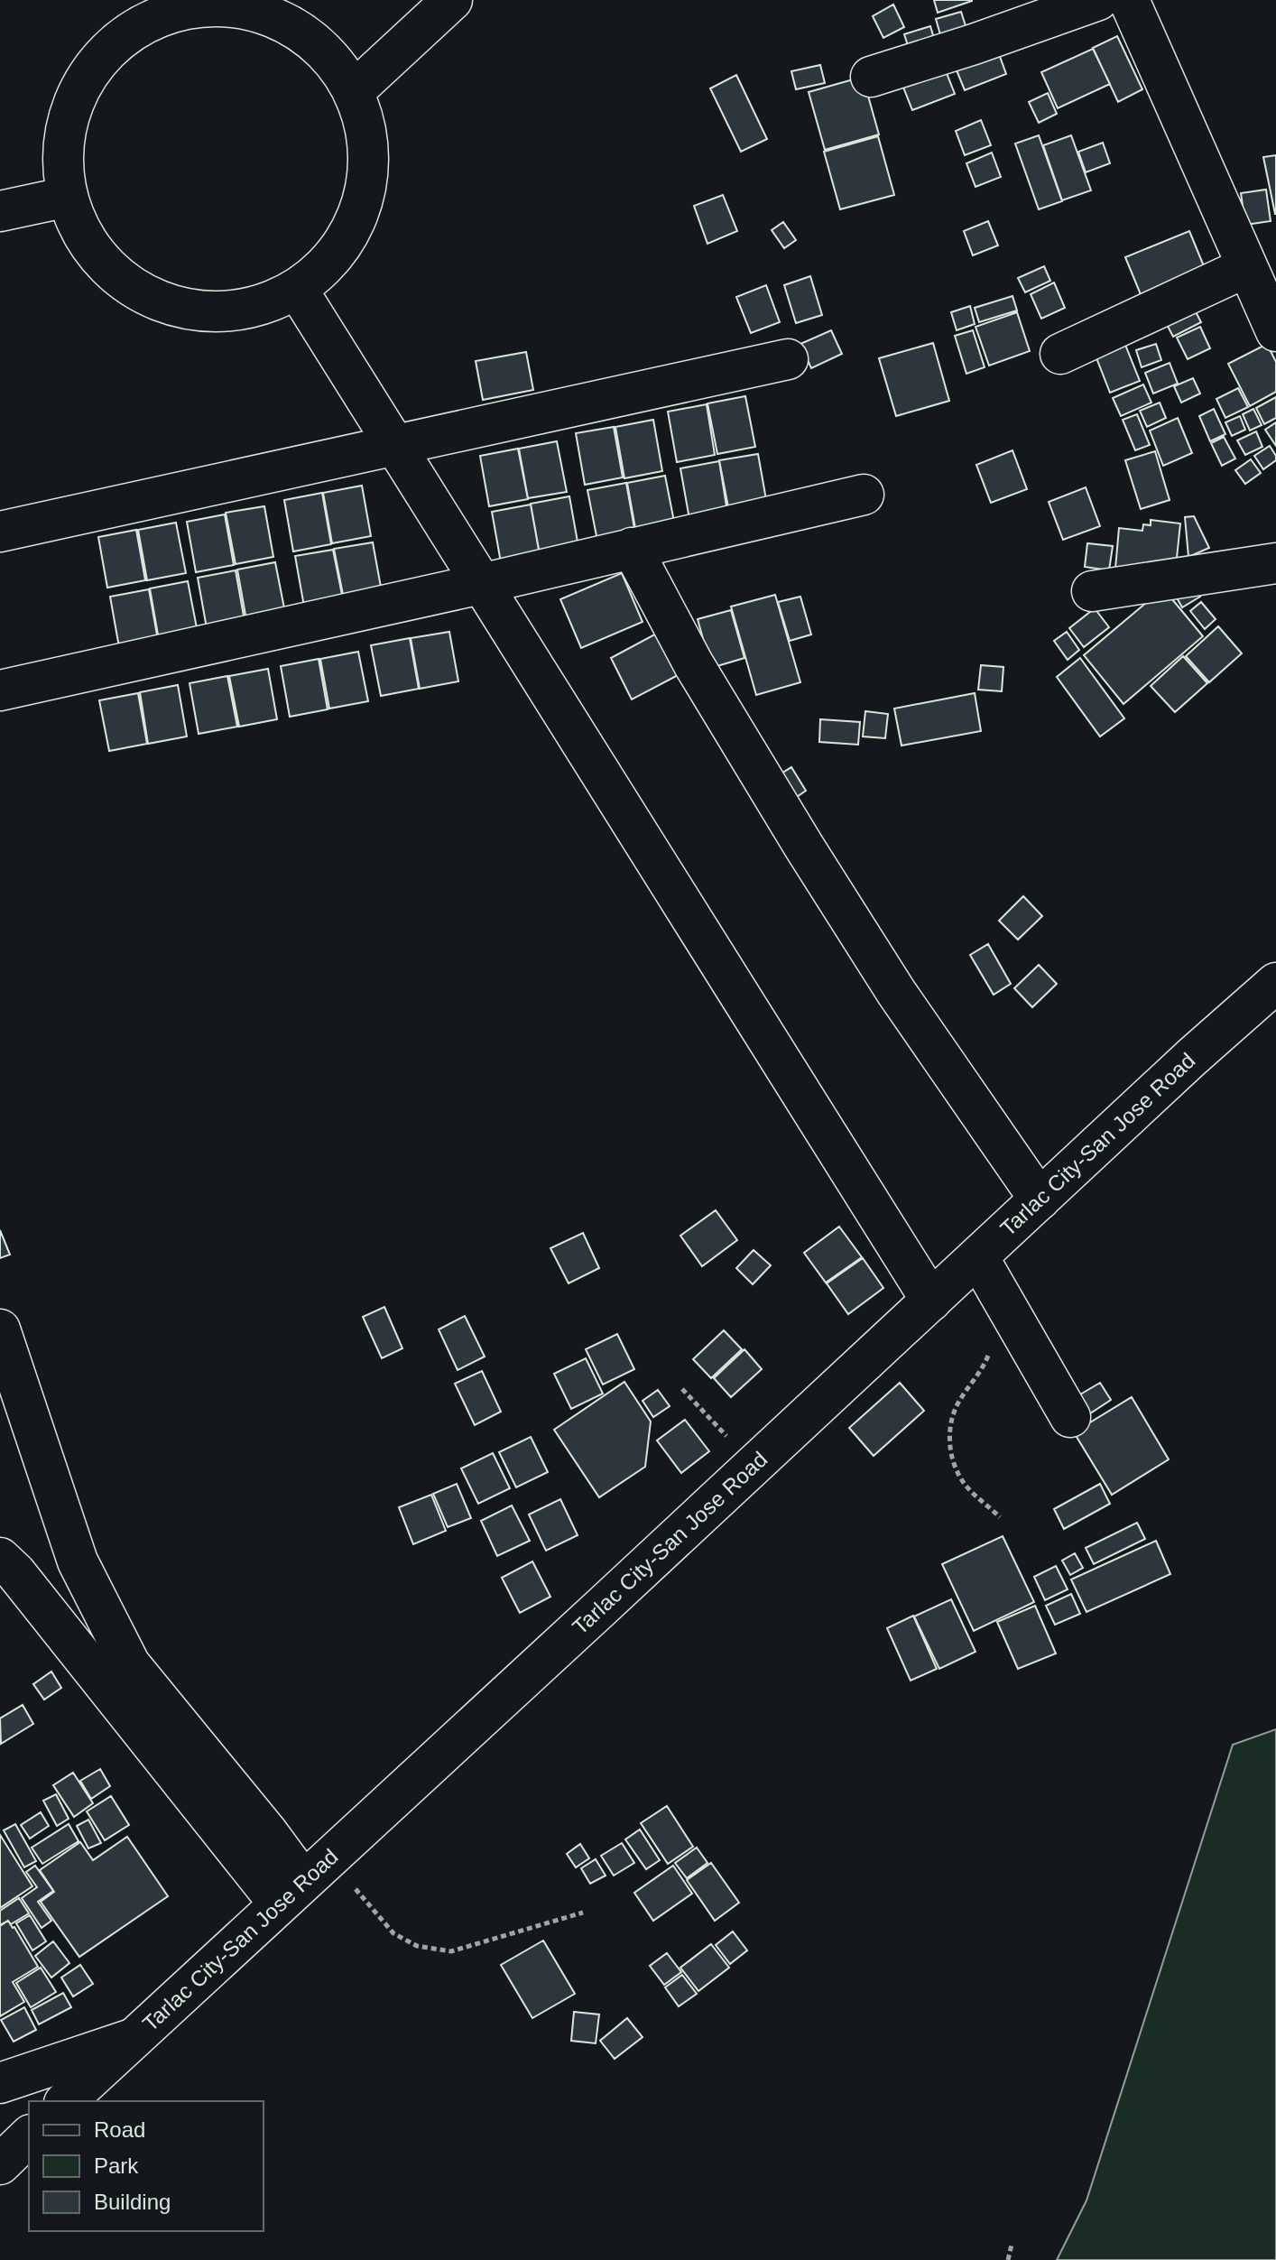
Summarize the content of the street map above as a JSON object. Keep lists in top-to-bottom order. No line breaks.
{"streets":{"street":["Tarlac City-San Jose Road"]},"legend":["Road","Park","Building"]}
